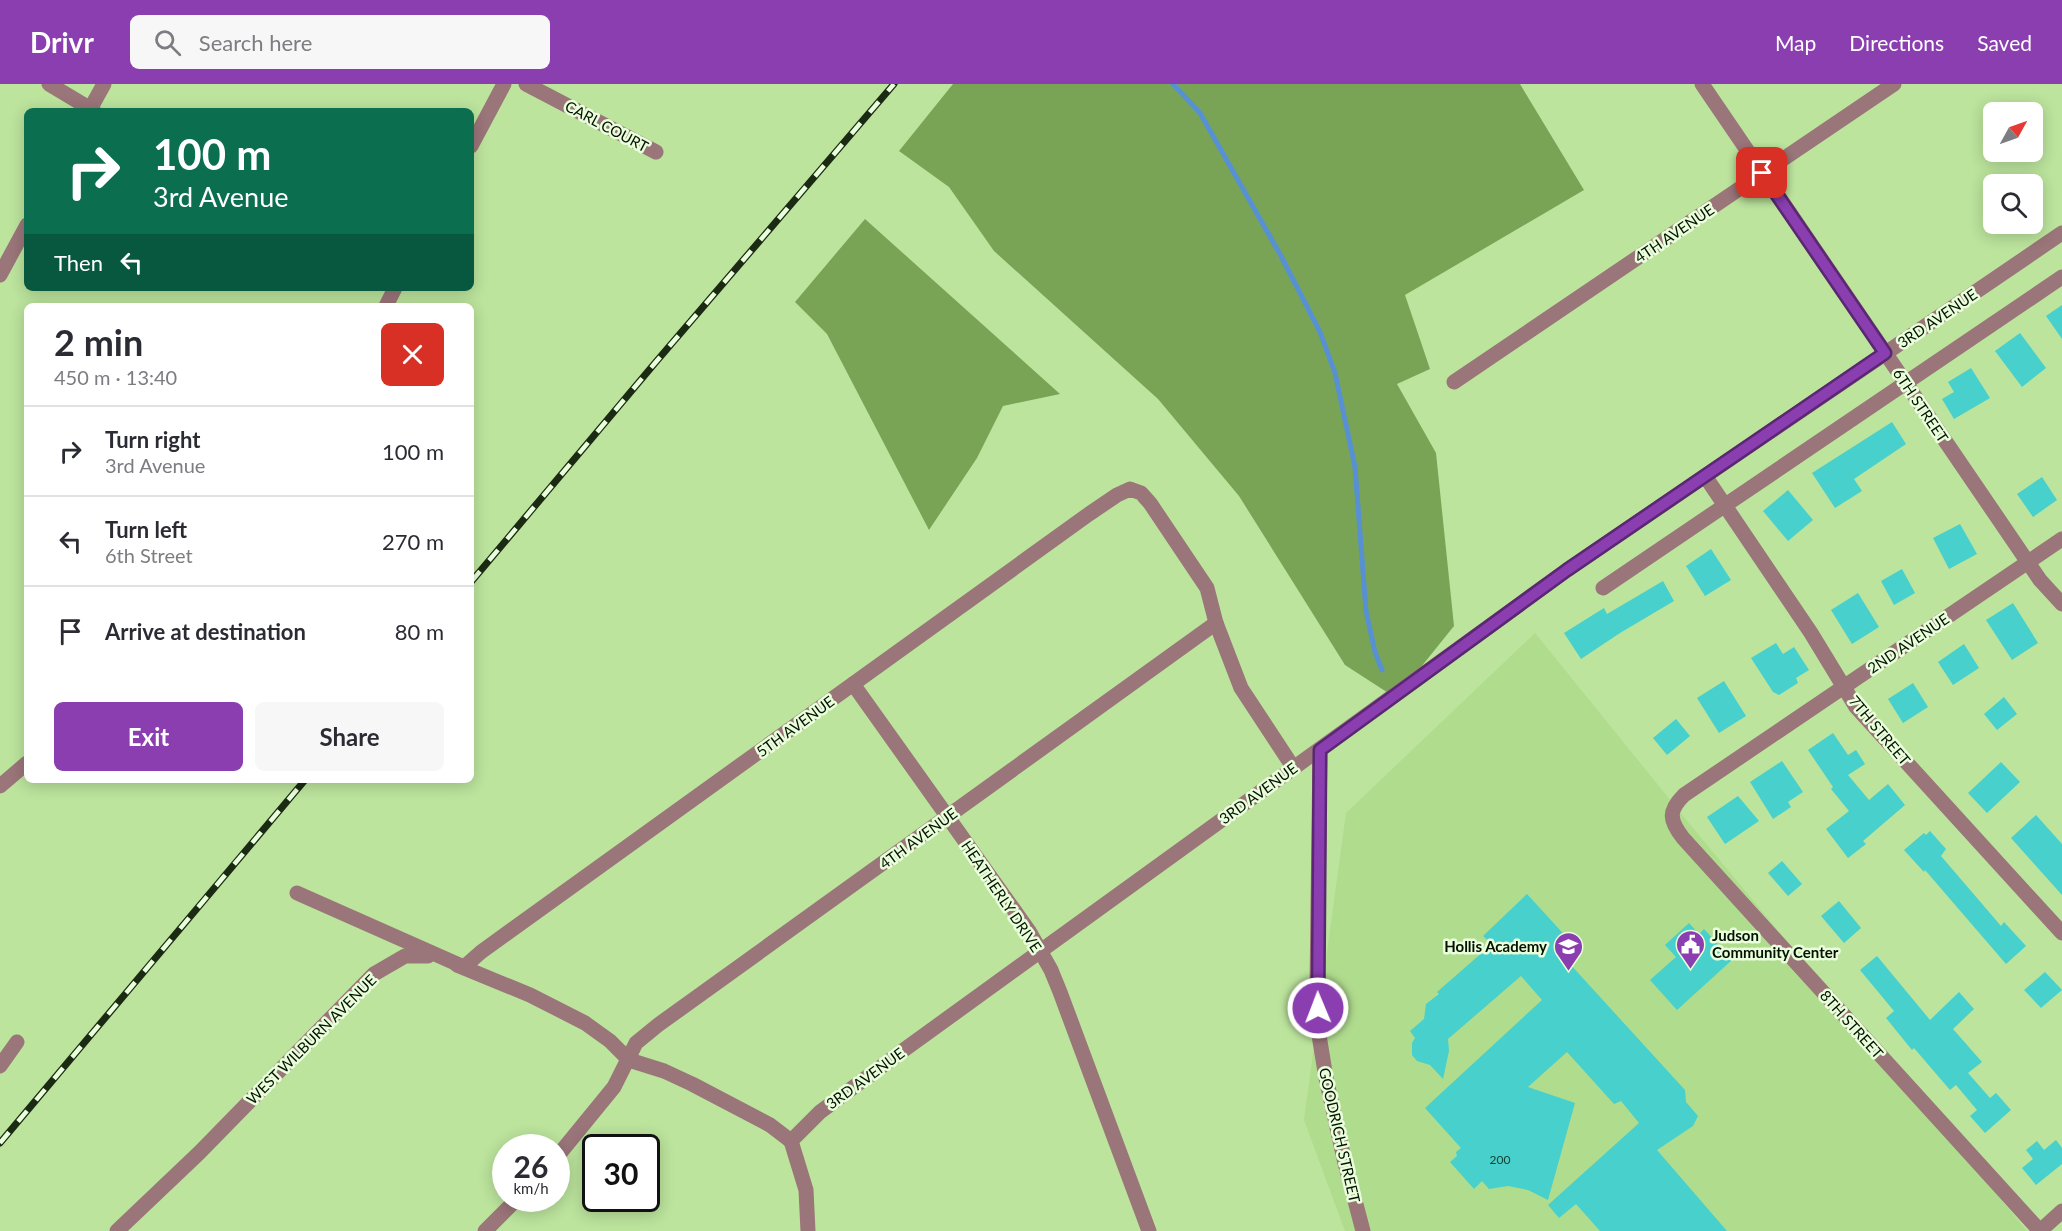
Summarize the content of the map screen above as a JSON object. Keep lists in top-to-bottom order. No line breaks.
{"streets":{"street":["CARL COURT","4TH AVENUE","3RD AVENUE","6TH STREET","2ND AVENUE","5TH AVENUE","7TH STREET","HEATHERLY DRIVE","8TH STREET","WEST WILBURN AVENUE","GOODRICH STREET"]},"crossings":[["4TH AVENUE","6TH STREET"],["4TH AVENUE","5TH AVENUE"],["4TH AVENUE","HEATHERLY DRIVE"],["4TH AVENUE","WEST WILBURN AVENUE"],["3RD AVENUE","6TH STREET"],["3RD AVENUE","7TH STREET"],["3RD AVENUE","HEATHERLY DRIVE"],["3RD AVENUE","WEST WILBURN AVENUE"],["3RD AVENUE","GOODRICH STREET"],["6TH STREET","2ND AVENUE"],["2ND AVENUE","7TH STREET"],["2ND AVENUE","8TH STREET"],["5TH AVENUE","HEATHERLY DRIVE"],["5TH AVENUE","WEST WILBURN AVENUE"]],"places":{"public building":["Judson Community Center"],"school or university":["Hollis Academy"]},"house_numbers":["200"],"north":"top right","page":{"header":"Drivr","search":"Search here","nav":["Map","Directions","Saved"],"turn":["100 m","3rd Avenue"],"then":"Then","heading":["2 min","450 m · 13:40"],"list":[{"name":"Turn right","note":"3rd Avenue","value":"100 m"},{"name":"Turn left","note":"6th Street","value":"270 m"},{"name":"Arrive at destination","value":"80 m"}],"buttons":["Exit","Share"],"speed":"26 km/h","limit":"30"}}
